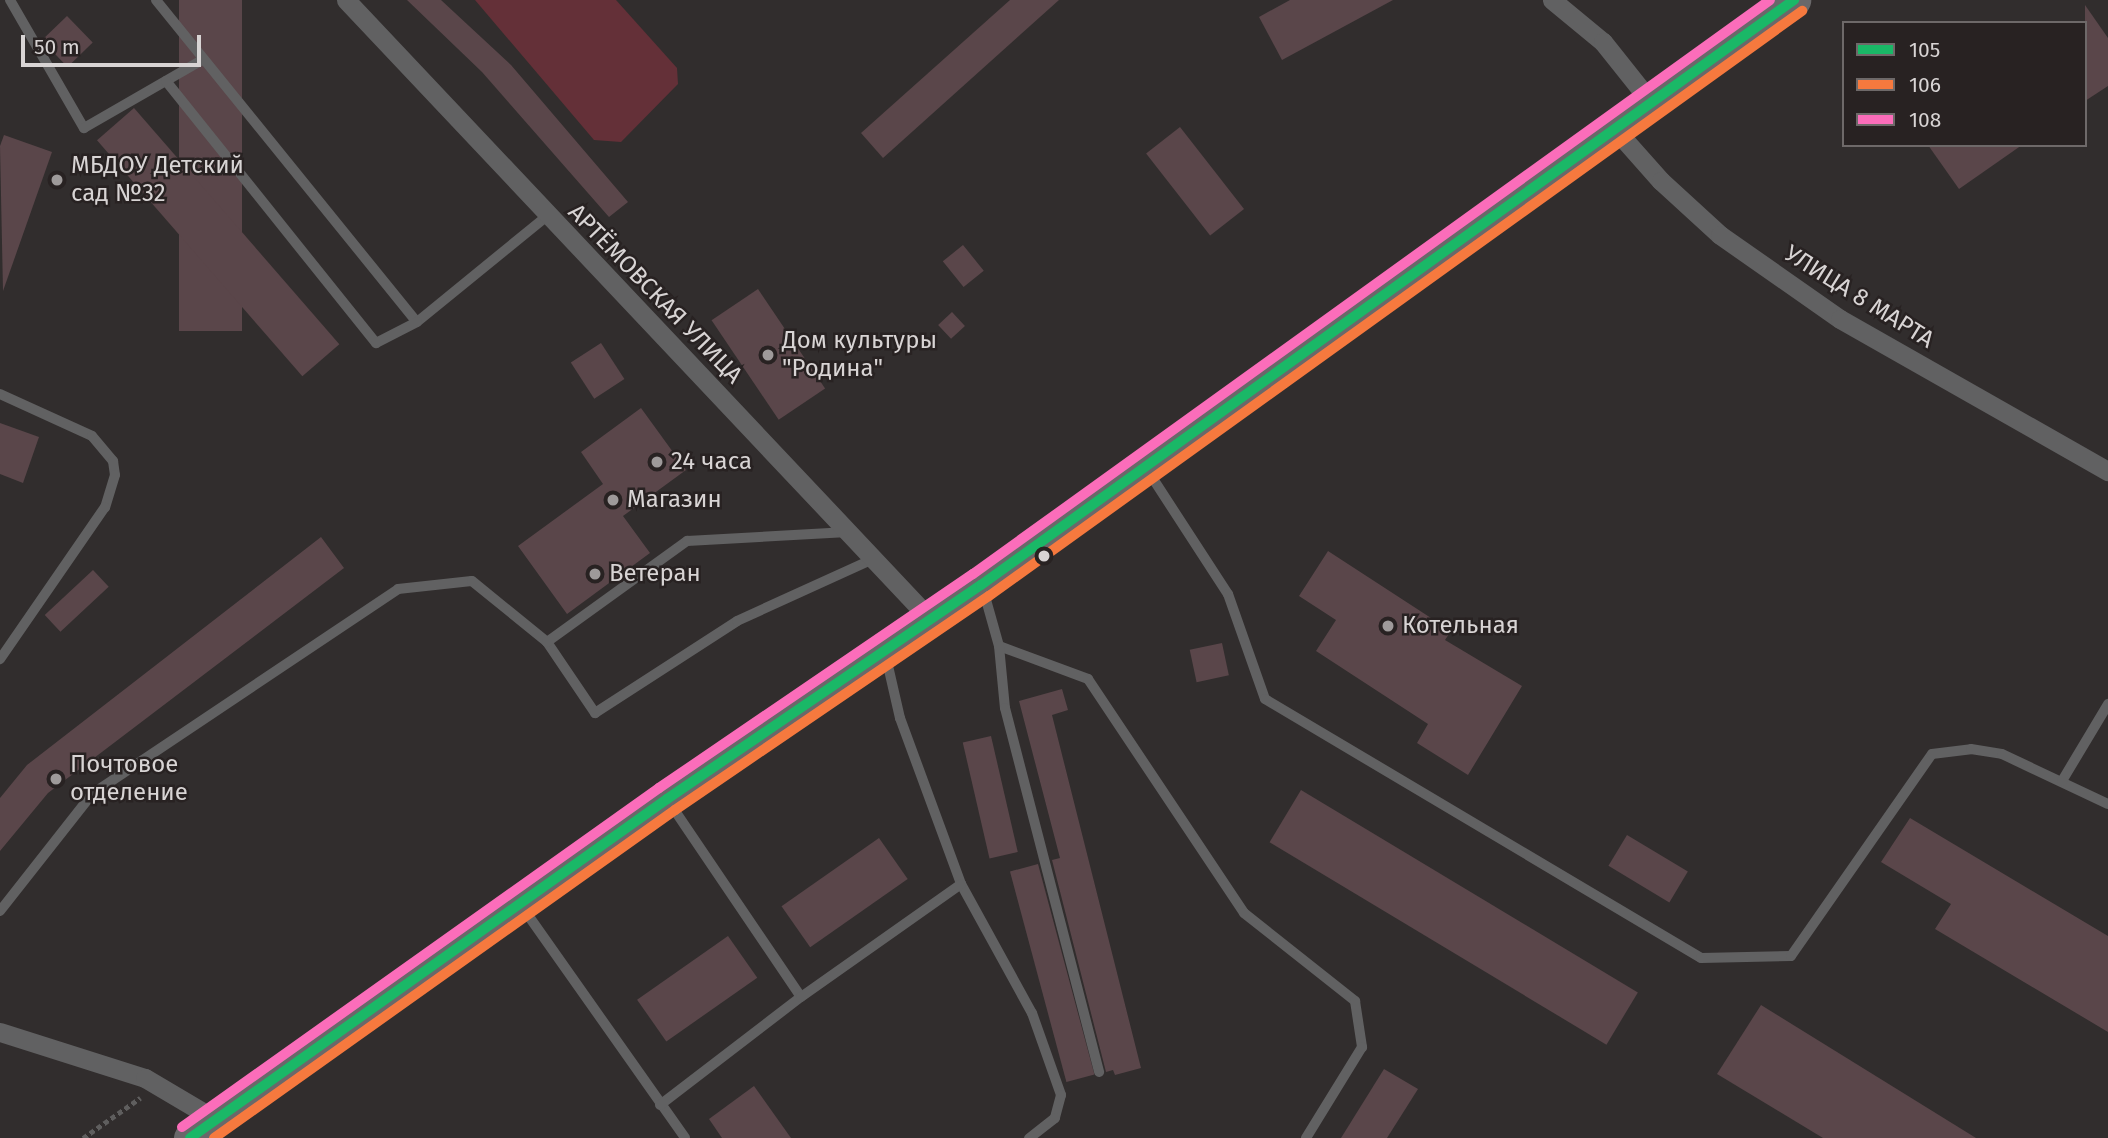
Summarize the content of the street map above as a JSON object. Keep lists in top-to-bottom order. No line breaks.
{"streets":{"street":["АРТЁМОВСКАЯ УЛИЦА","УЛИЦА 8 МАРТА"]},"places":["МБДОУ Детский сад №32","Дом культуры \"Родина\"","24 часа","Магазин","Ветеран","Котельная","Почтовое отделение"],"lines":["transit line 105","transit line 108","transit line 106"],"legend":["105","106","108"],"scale_bar":"50 m"}
